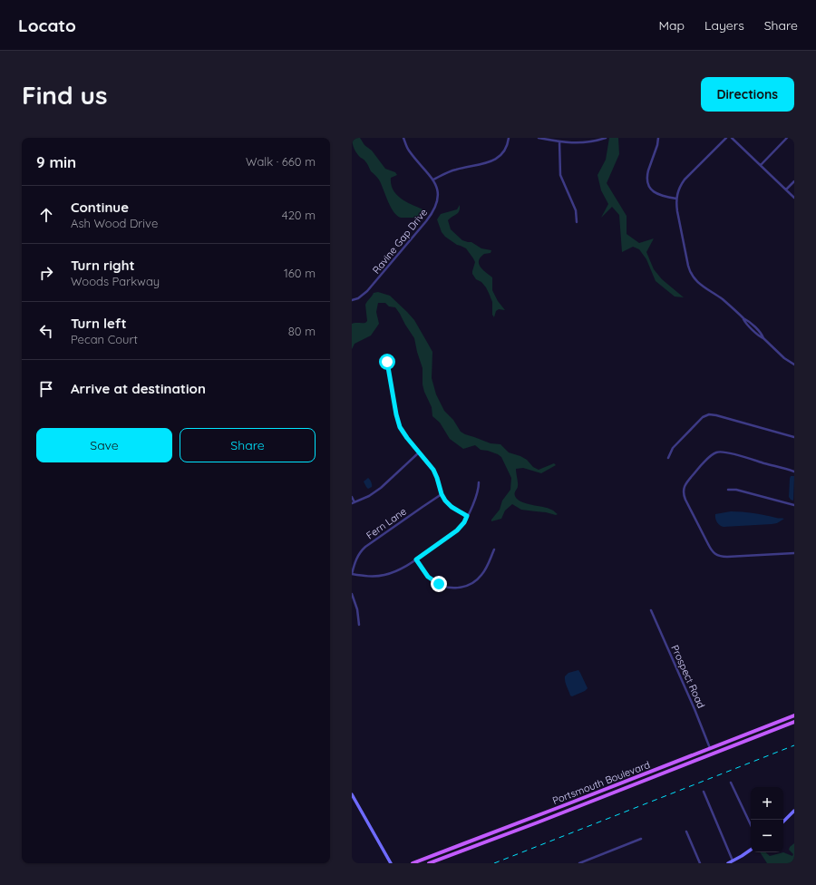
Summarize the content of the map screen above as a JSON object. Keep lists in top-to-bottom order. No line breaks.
{"streets":{"main road":["Portsmouth Boulevard"],"street":["Ravine Gap Drive","Fern Lane","Prospect Road"]},"crossings":[["Prospect Road","Portsmouth Boulevard"]],"page":{"header":"Locato","nav":["Map","Layers","Share"],"buttons":["Directions",["Save","Share"]],"title":"Find us","heading":["9 min","Walk · 660 m"],"list":[["Continue","Ash Wood Drive","420 m"],["Turn right","Woods Parkway","160 m"],["Turn left","Pecan Court","80 m"],"Arrive at destination"],"map_buttons":["+","−"]}}
